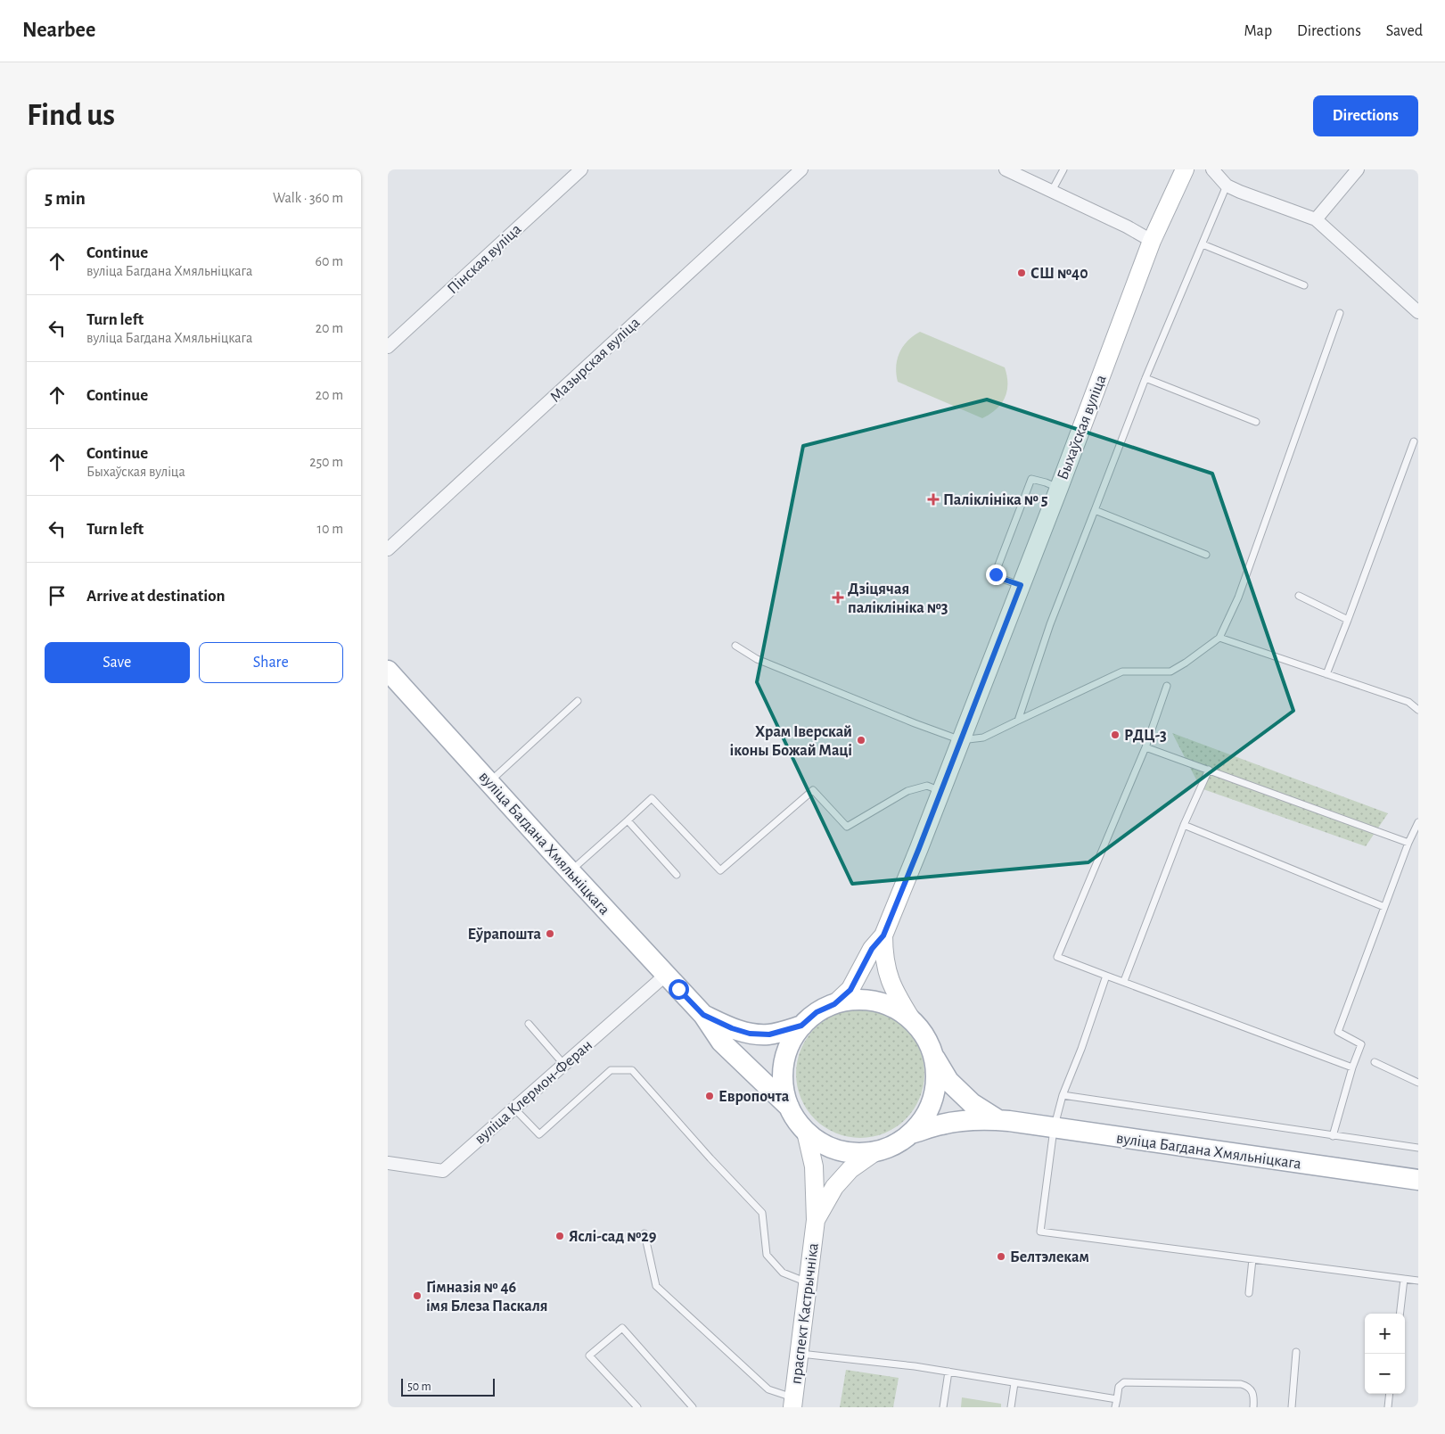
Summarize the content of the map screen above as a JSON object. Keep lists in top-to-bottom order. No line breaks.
{"streets":{"main road":["Быхаўская вуліца","вуліца Багдана Хмяльніцкага","праспект Кастрычніка"],"street":["Пінская вуліца","Мазырская вуліца","вуліца Клермон-Феран"]},"crossings":[["Быхаўская вуліца","вуліца Багдана Хмяльніцкага"],["Быхаўская вуліца","праспект Кастрычніка"],["вуліца Багдана Хмяльніцкага","вуліца Клермон-Феран"],["вуліца Багдана Хмяльніцкага","праспект Кастрычніка"]],"places":{"other":["СШ №40","РДЦ-3","Храм Іверскай іконы Божай Маці","Еўрапошта","Европочта","Яслі-сад №29","Белтэлекам","Гімназія № 46 імя Блеза Паскаля"],"health":["Паліклініка № 5","Дзіцячая паліклініка №3"]},"scale_bar":"50 m","page":{"header":"Nearbee","nav":["Map","Directions","Saved"],"buttons":["Directions",["Save","Share"]],"title":"Find us","heading":["5 min","Walk · 360 m"],"list":[["Continue","вуліца Багдана Хмяльніцкага","60 m"],["Turn left","вуліца Багдана Хмяльніцкага","20 m"],["Continue","20 m"],["Continue","Быхаўская вуліца","250 m"],["Turn left","10 m"],"Arrive at destination"],"map_buttons":["+","−"],"scale":"50 m"}}
